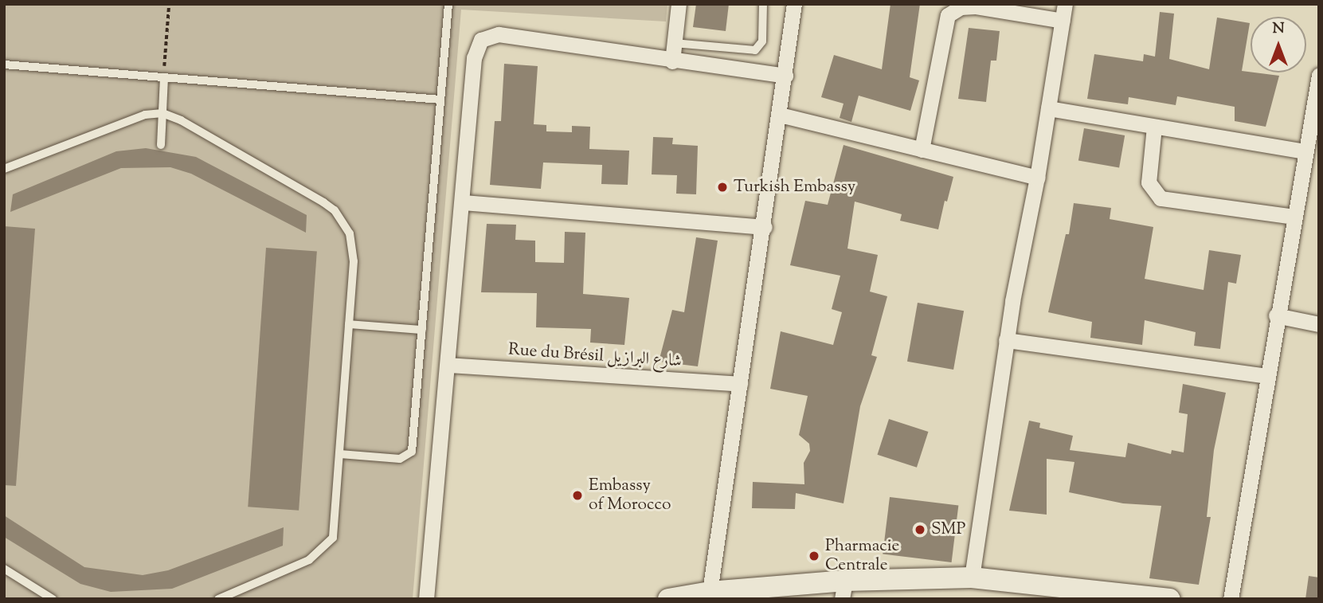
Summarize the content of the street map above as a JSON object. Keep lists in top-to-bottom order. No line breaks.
{"streets":{"street":["Rue du Brésil شارع البرازيل"]},"places":["Turkish Embassy","Embassy of Morocco","SMP","Pharmacie Centrale"],"north":"top"}
